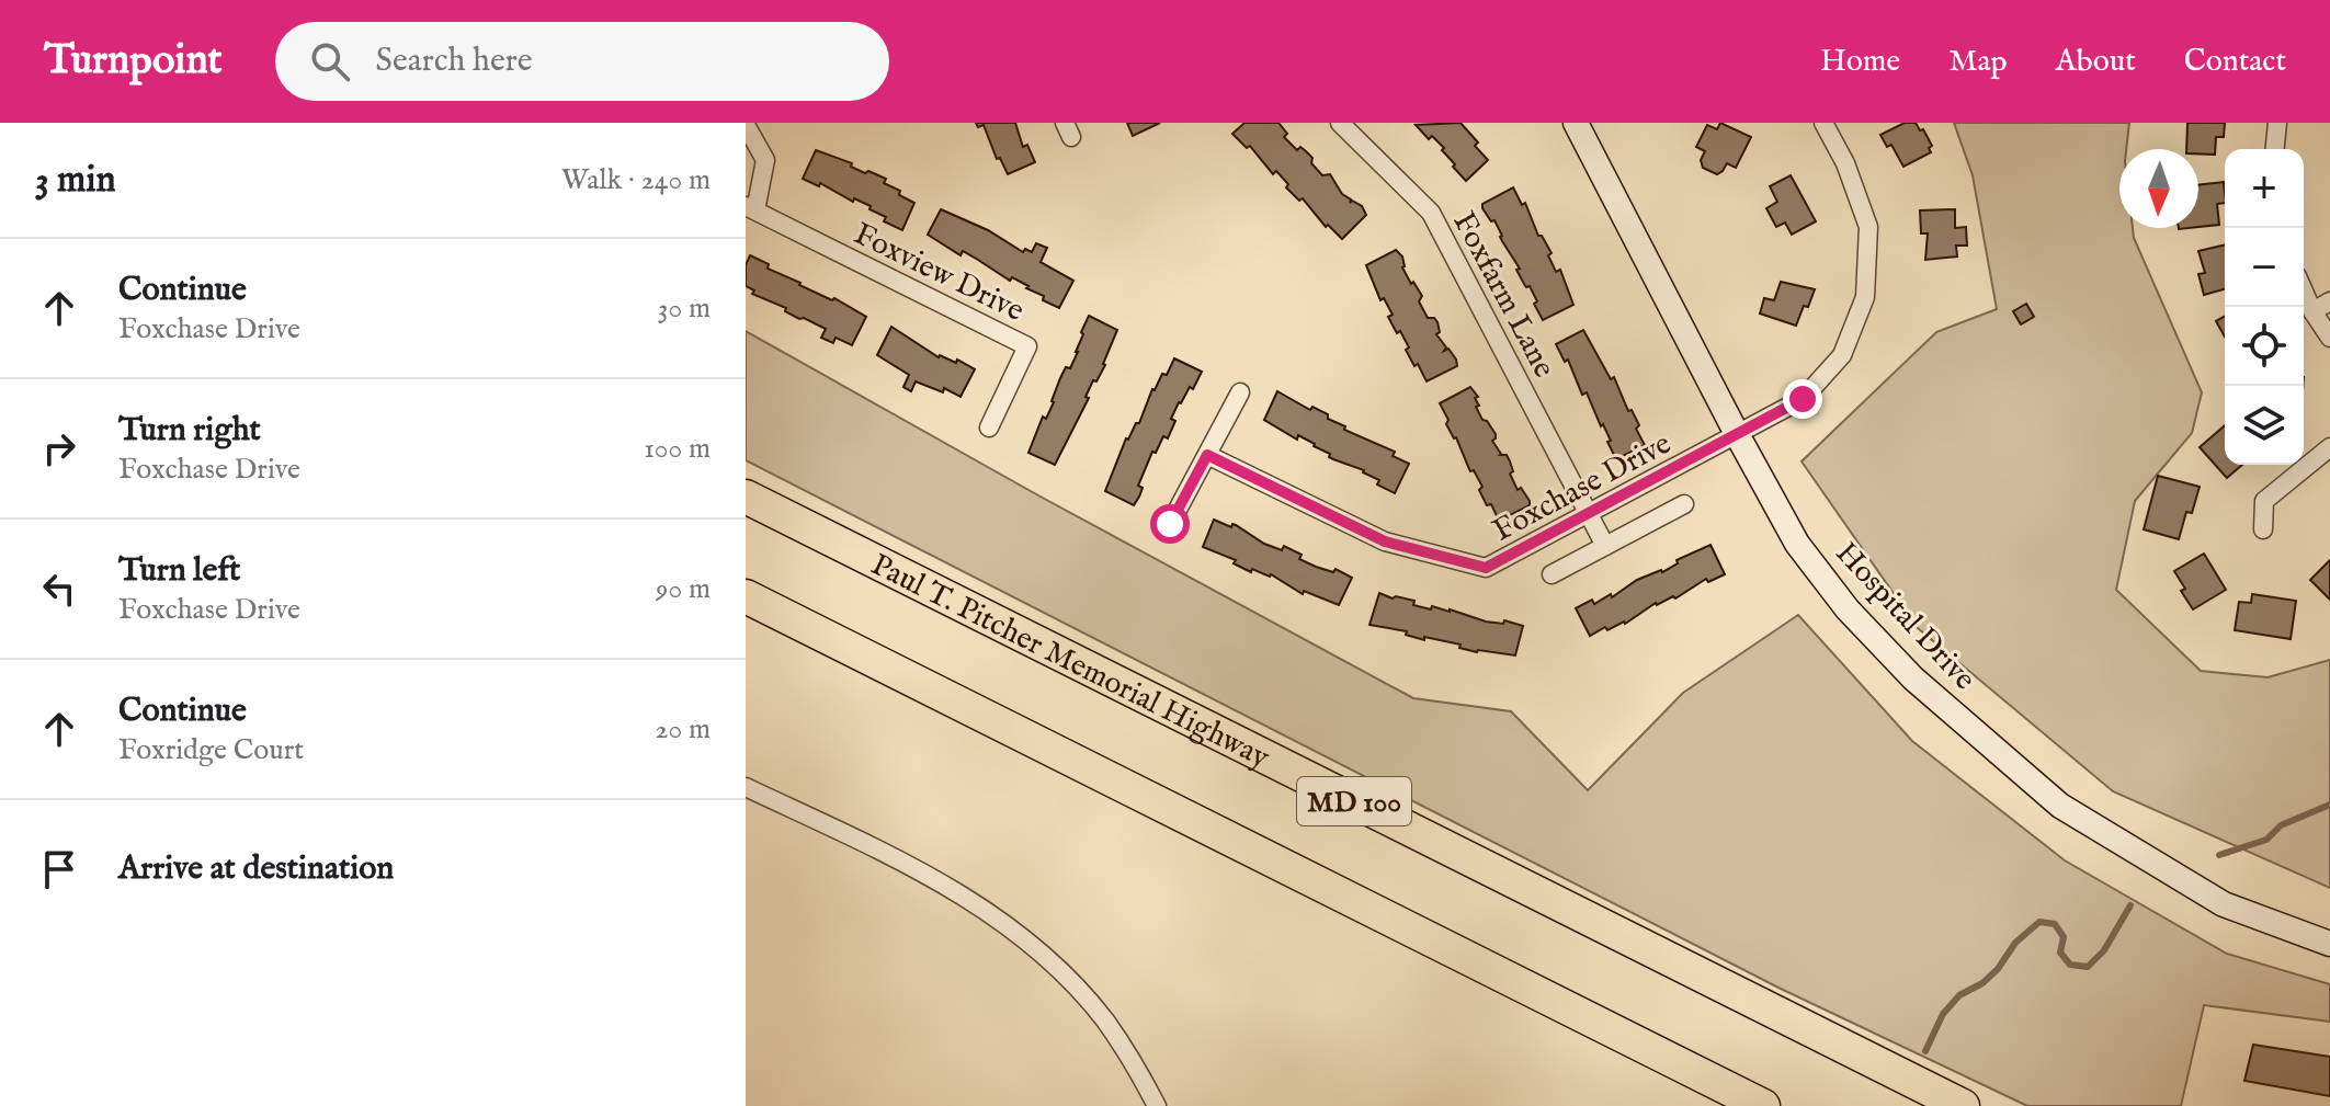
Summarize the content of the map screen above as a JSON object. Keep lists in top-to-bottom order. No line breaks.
{"streets":{"highway":["Paul T. Pitcher Memorial Highway","MD 100"],"street":["Foxview Drive","Foxfarm Lane","Foxchase Drive","Hospital Drive"]},"crossings":[["Foxfarm Lane","Foxchase Drive"],["Foxchase Drive","Hospital Drive"]],"north":"bottom","page":{"header":"Turnpoint","search":"Search here","nav":["Home","Map","About","Contact"],"heading":["3 min","Walk · 240 m"],"map_buttons":["+","−"],"list":[["Continue","Foxchase Drive","30 m"],["Turn right","Foxchase Drive","100 m"],["Turn left","Foxchase Drive","90 m"],["Continue","Foxridge Court","20 m"],"Arrive at destination"]}}
